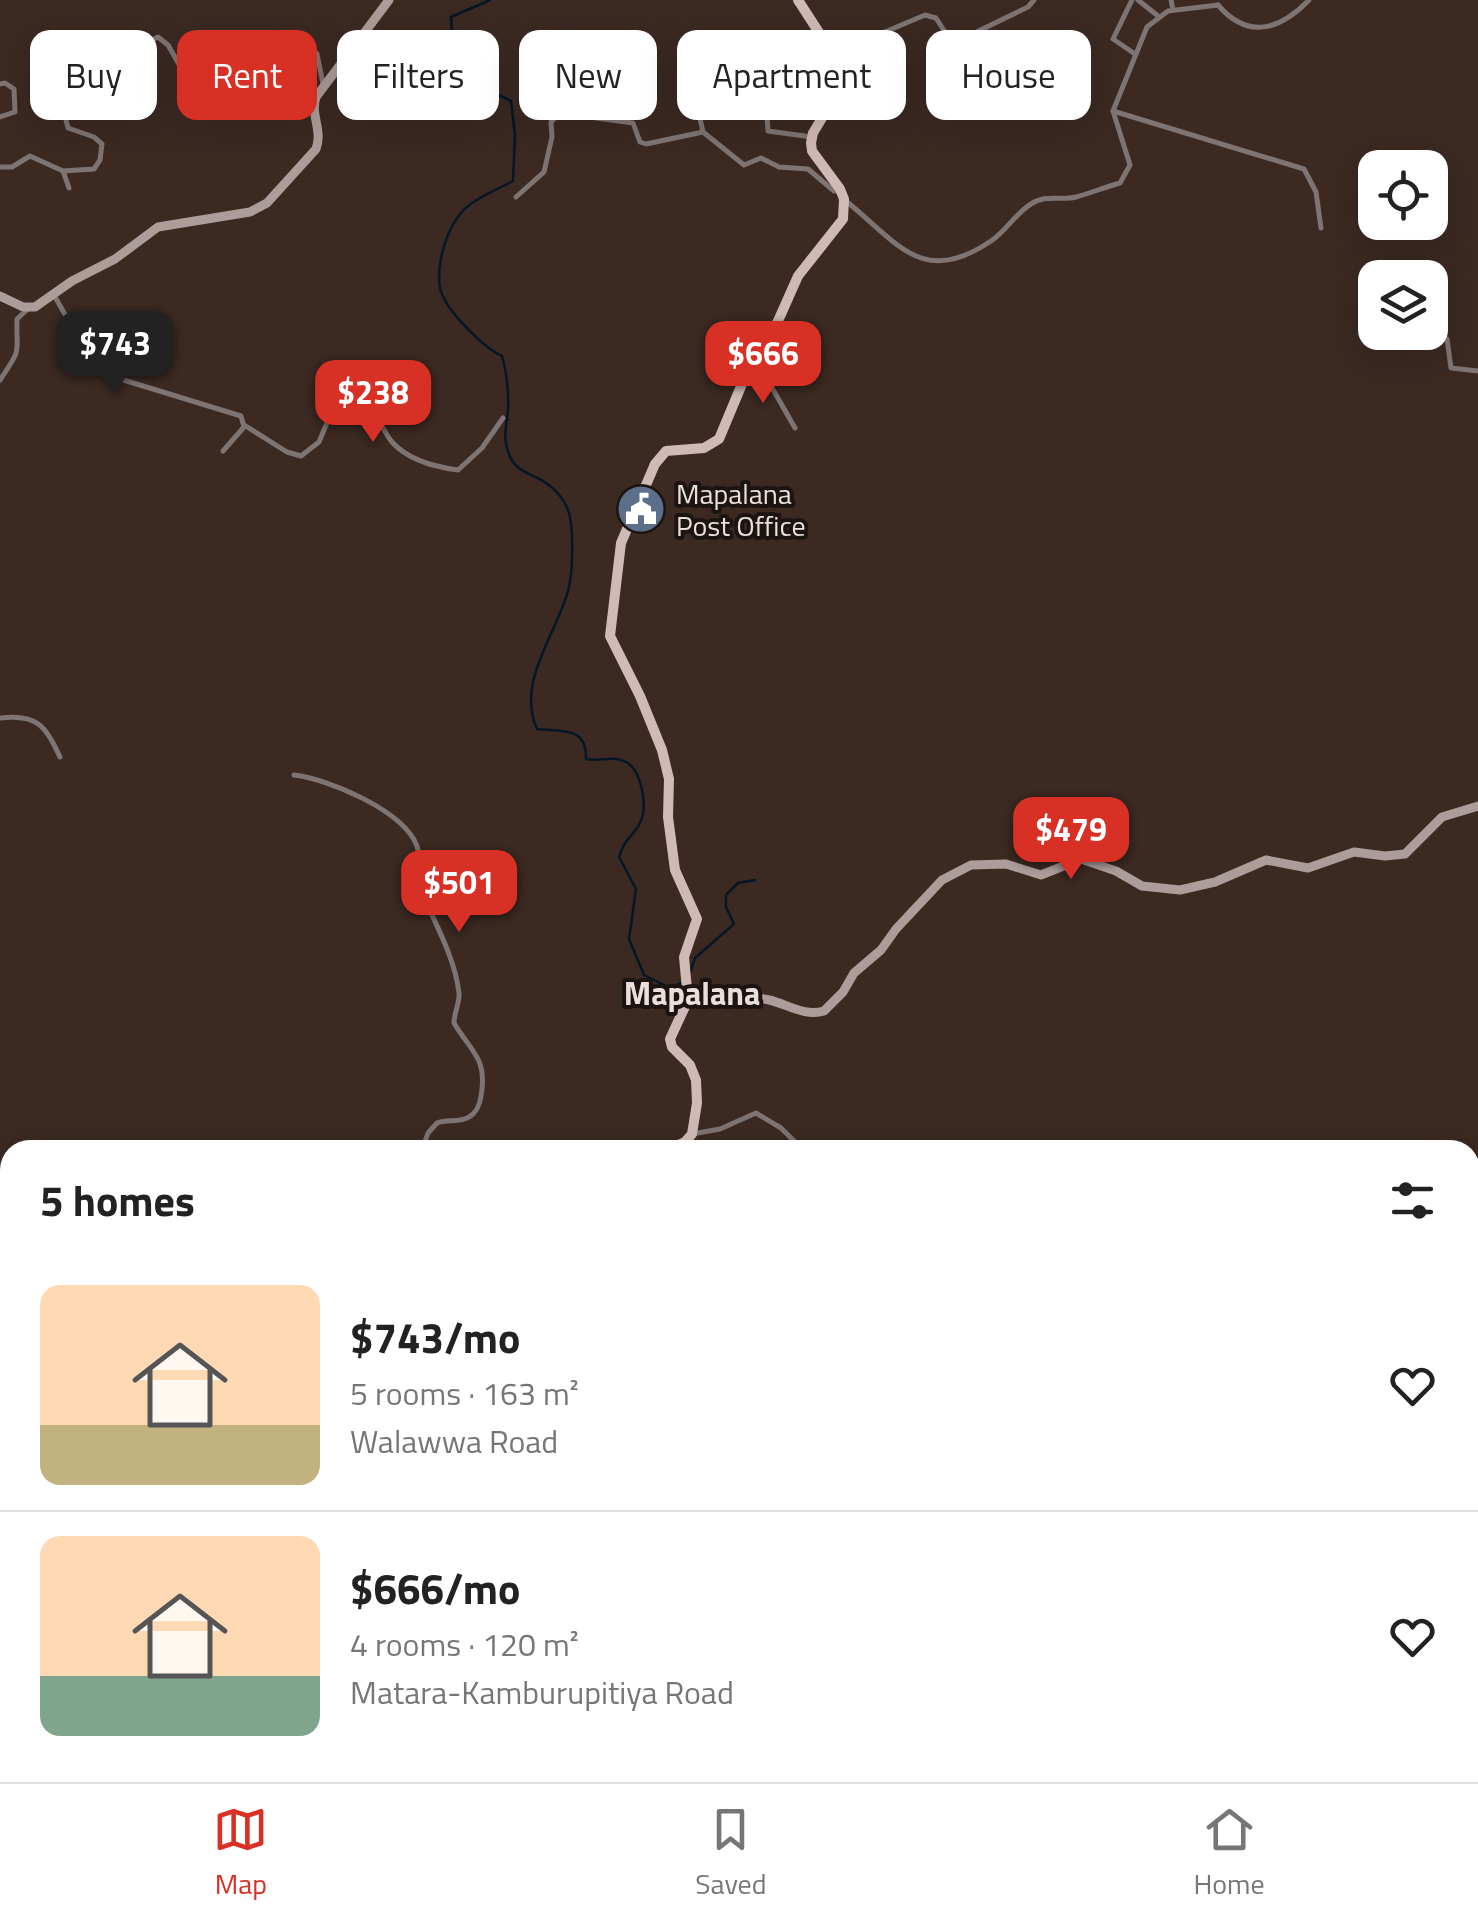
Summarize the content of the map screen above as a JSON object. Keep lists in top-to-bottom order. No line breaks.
{"districts":["Mapalana"],"places":{"public building":["Mapalana Post Office"]},"page":{"chip":["Buy","Rent","Filters","New","Apartment","House"],"price":["$743","$666","$238","$479","$501"],"heading":"5 homes","list":[{"name":"$743/mo","note":"5 rooms · 163 m² · Walawwa Road"},{"name":"$666/mo","note":"4 rooms · 120 m² · Matara-Kamburupitiya Road"}],"tabs":["Map","Saved","Home"]}}
